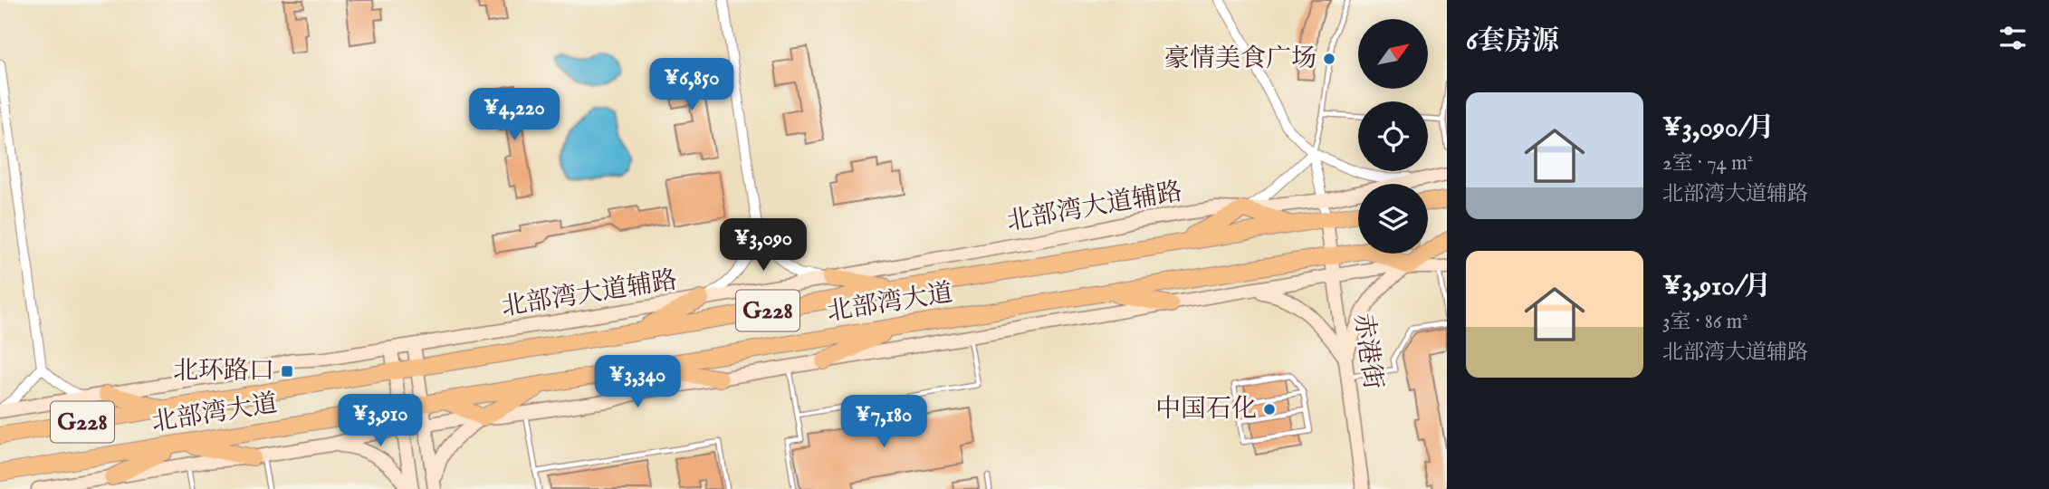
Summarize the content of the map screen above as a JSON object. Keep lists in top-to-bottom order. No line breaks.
{"streets":{"highway":["北部湾大道","G228"],"main road":["北部湾大道辅路","赤港街"]},"crossings":[["北部湾大道","赤港街"]],"places":{"other":["豪情美食广场","中国石化"],"transit":["北环路口"]},"north":"top right","page":{"heading":"6套房源","price":["¥6,850","¥4,220","¥3,090","¥3,340","¥3,910","¥7,180"],"list":[{"name":"¥3,090/月","note":"2室 · 74 m² · 北部湾大道辅路"},{"name":"¥3,910/月","note":"3室 · 86 m² · 北部湾大道辅路"}]}}
